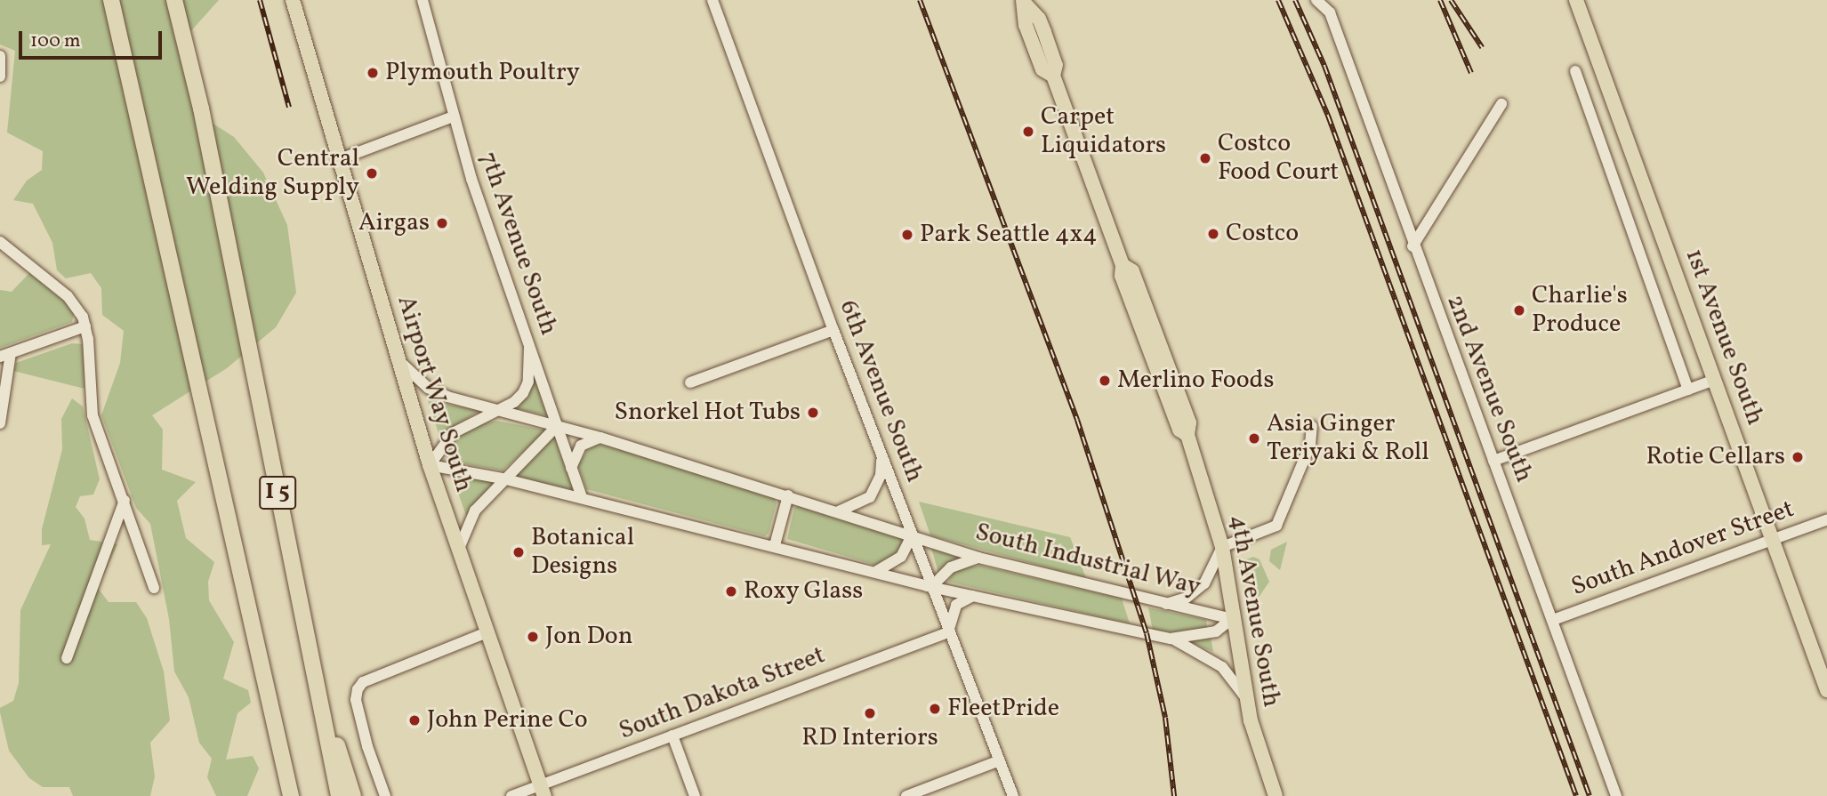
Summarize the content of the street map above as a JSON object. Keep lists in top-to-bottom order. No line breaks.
{"streets":{"highway":["I 5"],"main road":["1st Avenue South","Airport Way South","4th Avenue South"],"street":["7th Avenue South","2nd Avenue South","6th Avenue South","South Andover Street","South Industrial Way","South Dakota Street"]},"crossings":[["7th Avenue South","South Industrial Way"],["1st Avenue South","South Andover Street"],["2nd Avenue South","South Andover Street"],["6th Avenue South","South Industrial Way"],["6th Avenue South","South Dakota Street"],["Airport Way South","South Industrial Way"],["Airport Way South","South Dakota Street"],["South Industrial Way","4th Avenue South"]],"places":["Plymouth Poultry","Carpet Liquidators","Costco Food Court","Central Welding Supply","Airgas","Costco","Park Seattle 4x4","Charlie's Produce","Merlino Foods","Snorkel Hot Tubs","Asia Ginger Teriyaki & Roll","Rotie Cellars","Botanical Designs","Roxy Glass","Jon Don","FleetPride","RD Interiors","John Perine Co"],"scale_bar":"100 m"}
